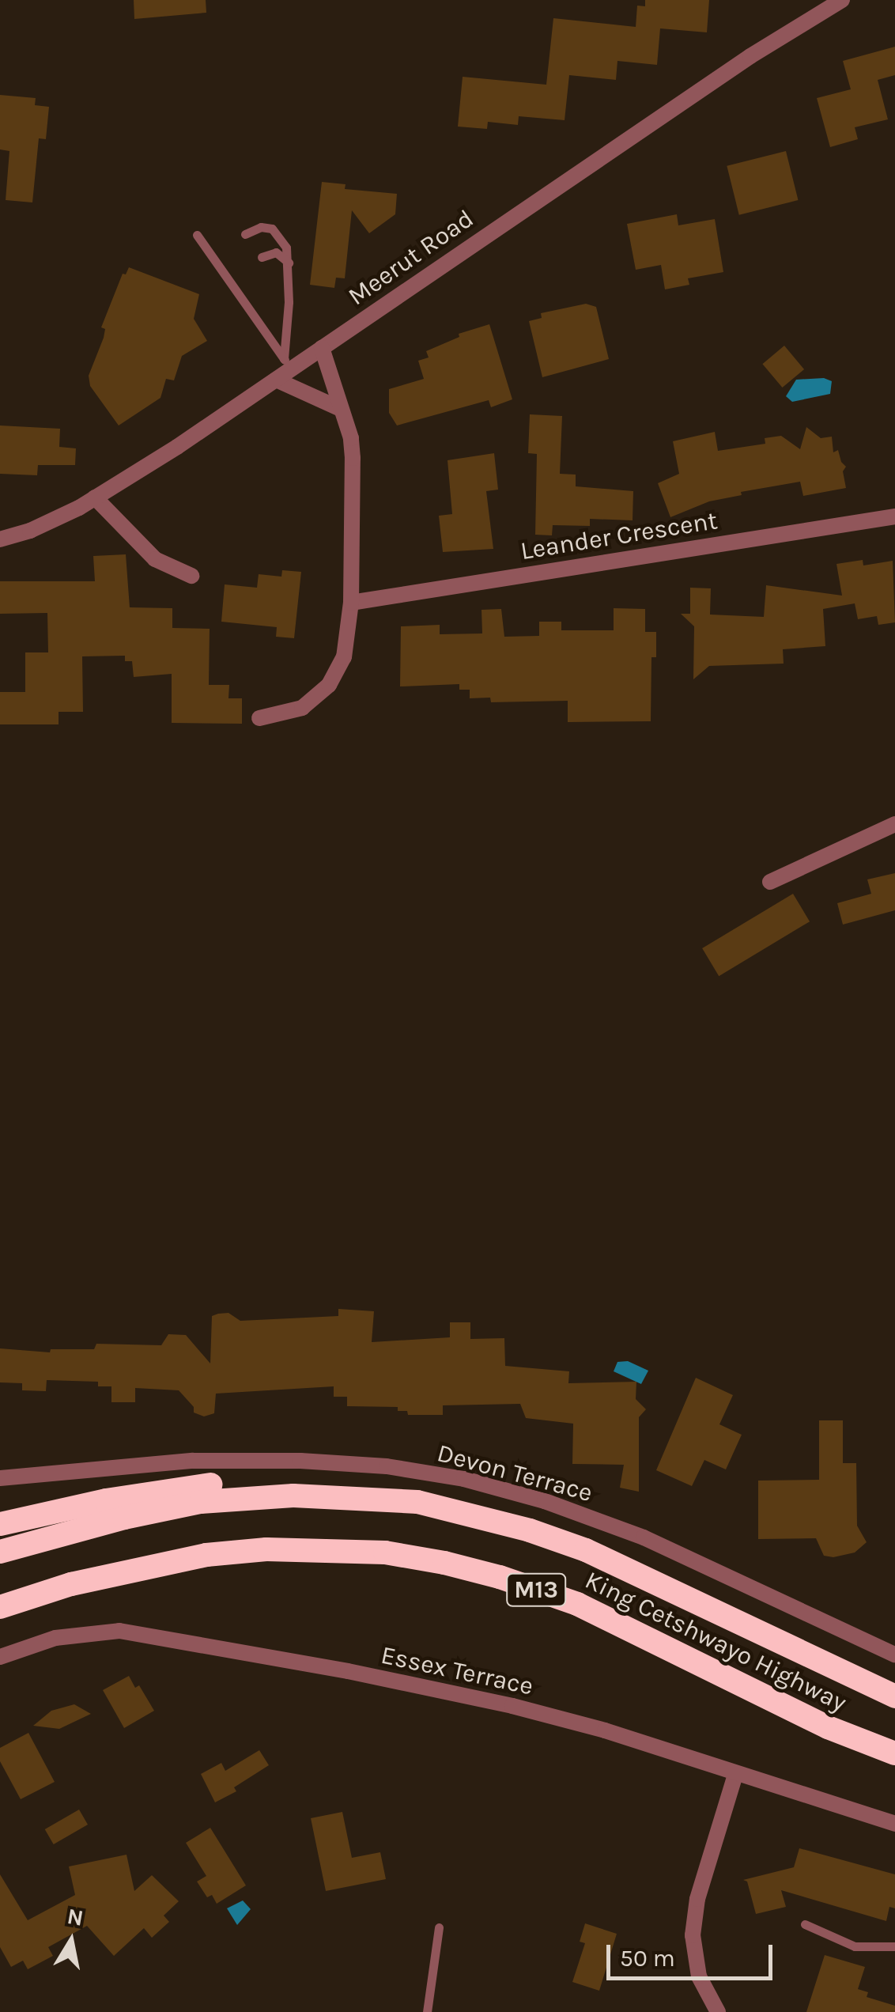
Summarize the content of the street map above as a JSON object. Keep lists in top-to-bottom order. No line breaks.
{"streets":{"highway":["M13","King Cetshwayo Highway"],"street":["Meerut Road","Leander Crescent","Devon Terrace","Essex Terrace"]},"scale_bar":"50 m","north":"top"}
